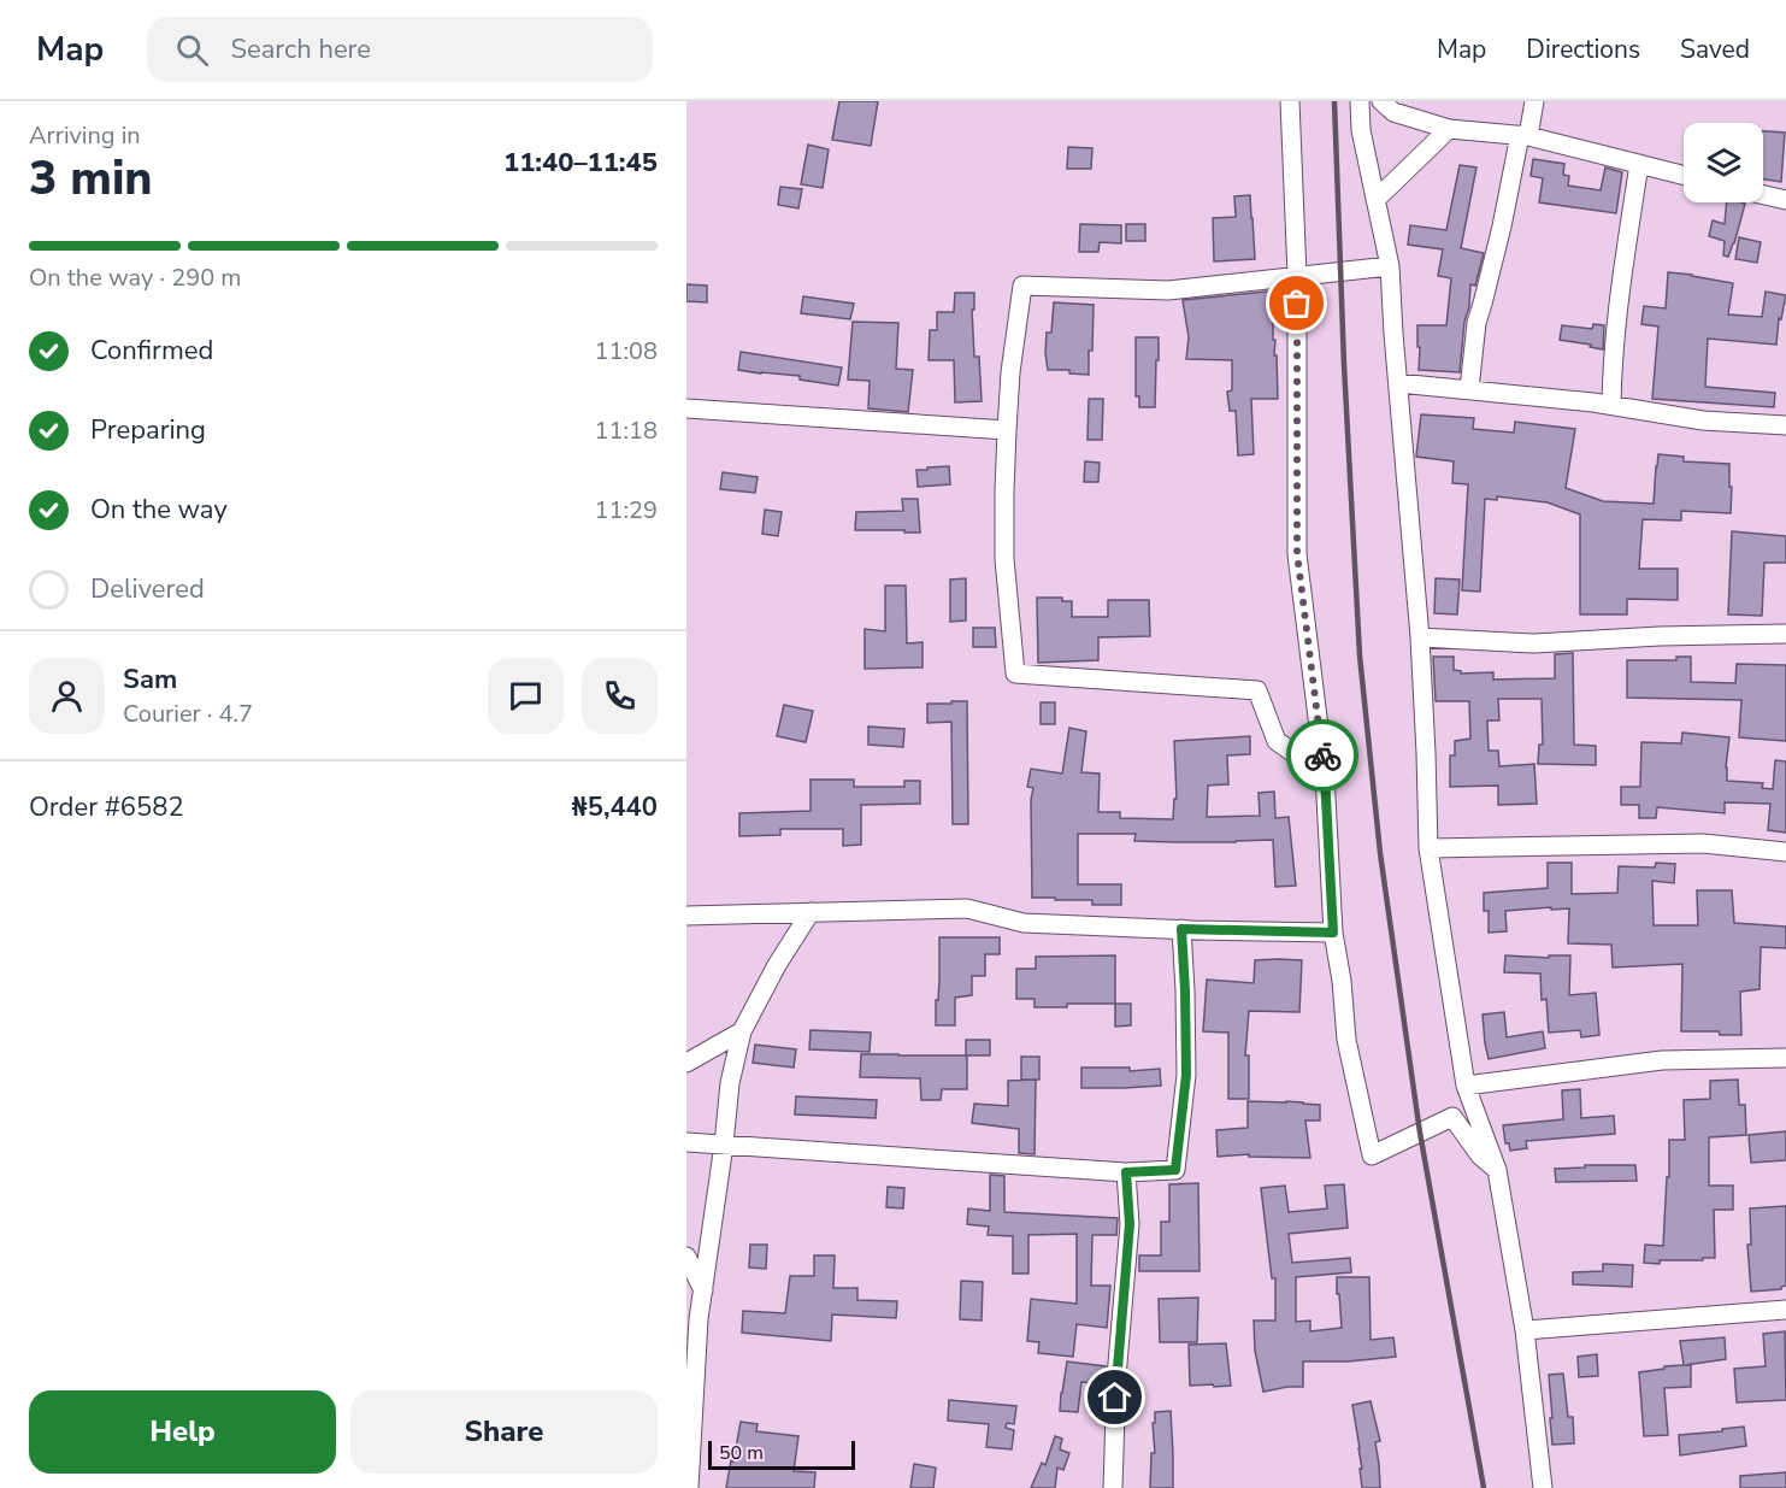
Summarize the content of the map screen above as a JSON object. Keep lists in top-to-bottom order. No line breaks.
{"scale_bar":"50 m","page":{"header":"Map","search":"Search here","nav":["Map","Directions","Saved"],"heading":["3 min","Arriving in","11:40–11:45"],"panel":["Sam","Courier · 4.7","Order #6582","₦5,440"],"bar":"On the way · 290 m","list":[["Confirmed","11:08"],["Preparing","11:18"],["On the way","11:29"],"Delivered"],"buttons":["Help","Share"],"scale":"50 m"}}
